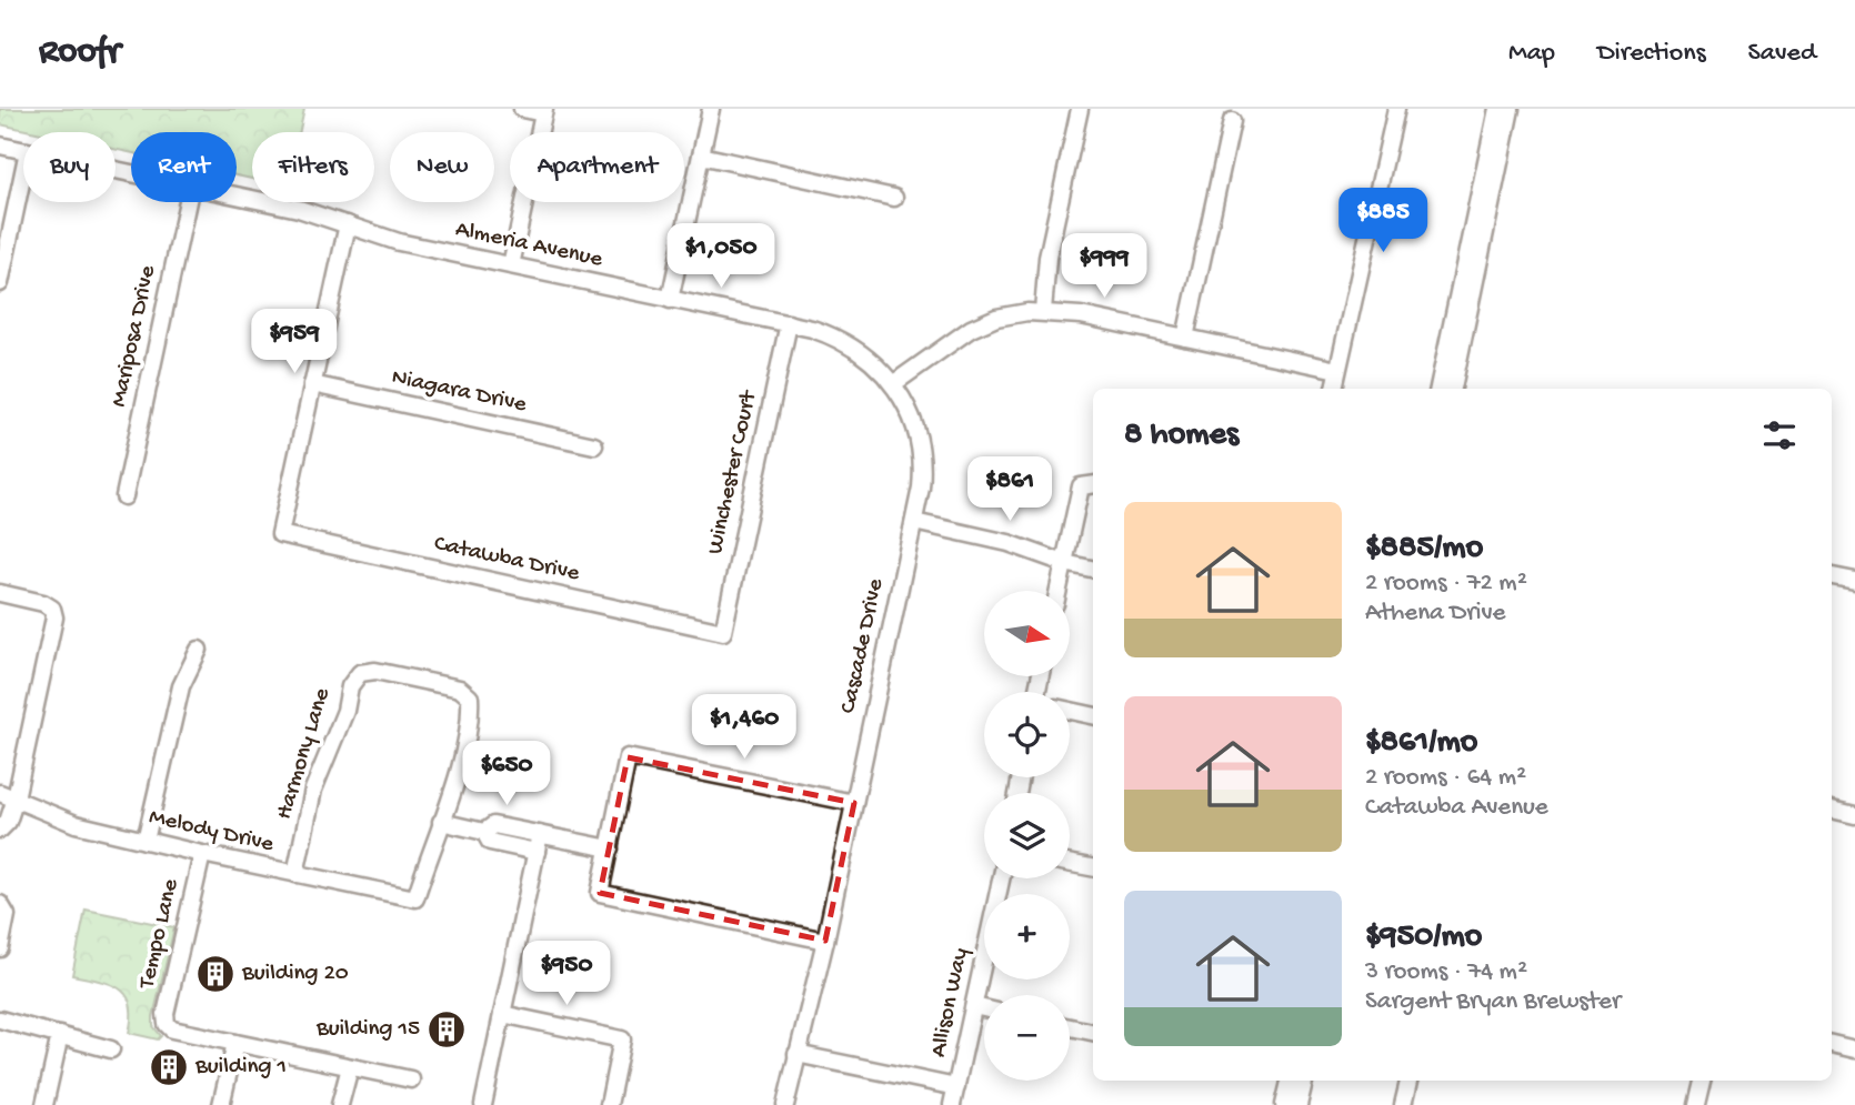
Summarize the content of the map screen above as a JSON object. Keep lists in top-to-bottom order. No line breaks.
{"streets":{"street":["Almeria Avenue","Mariposa Drive","Niagara Drive","Winchester Court","Catawba Drive","Cascade Drive","Harmony Lane","Melody Drive","Tempo Lane","Allison Way"]},"crossings":[["Almeria Avenue","Winchester Court"],["Almeria Avenue","Cascade Drive"],["Niagara Drive","Catawba Drive"],["Winchester Court","Catawba Drive"],["Harmony Lane","Melody Drive"],["Melody Drive","Tempo Lane"]],"places":{"building":["Building 20","Building 15","Building 1"]},"north":"right","page":{"header":"Roofr","nav":["Map","Directions","Saved"],"chip":["Buy","Rent","Filters","New","Apartment"],"price":["$885","$1,050","$999","$959","$861","$1,460","$650","$950"],"heading":"8 homes","list":[{"name":"$885/mo","note":"2 rooms · 72 m² · Athena Drive"},{"name":"$861/mo","note":"2 rooms · 64 m² · Catawba Avenue"},{"name":"$950/mo","note":"3 rooms · 74 m² · Sargent Bryan Brewster"}],"map_buttons":["+","−"]}}
